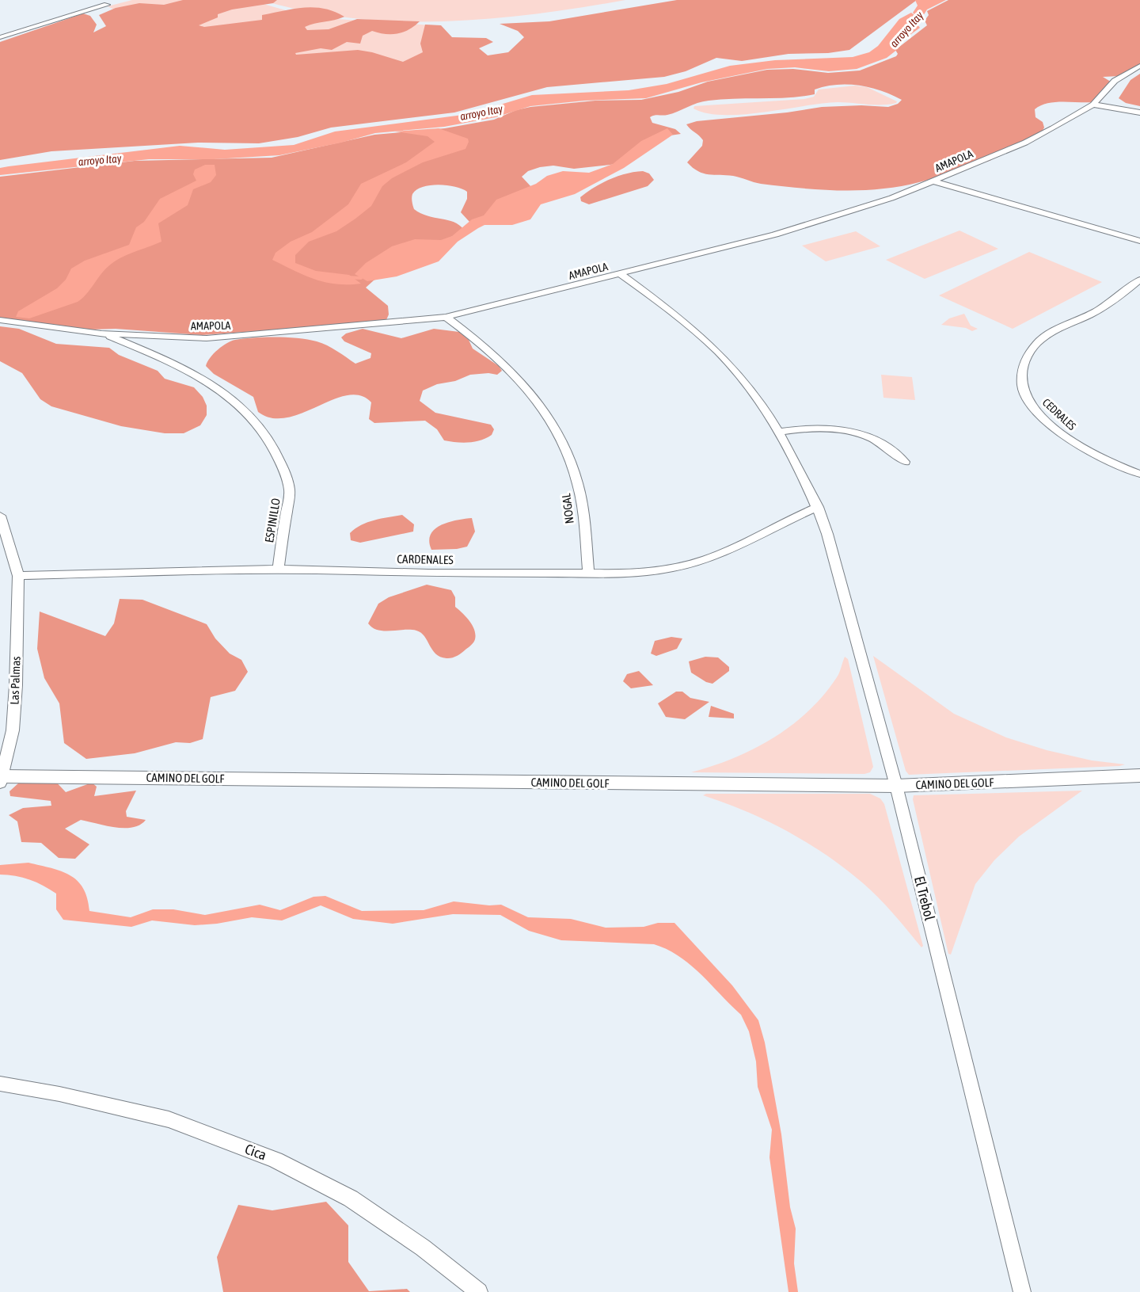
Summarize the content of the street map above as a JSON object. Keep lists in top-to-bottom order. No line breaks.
{"streets":{"street":["AMAPOLA","CEDRALES","NOGAL","ESPINILLO","CARDENALES","Las Palmas","CAMINO DEL GOLF","El Trebol","Cica"]},"crossings":[["AMAPOLA","NOGAL"],["AMAPOLA","ESPINILLO"],["AMAPOLA","El Trebol"],["NOGAL","CARDENALES"],["ESPINILLO","CARDENALES"],["CARDENALES","Las Palmas"],["CARDENALES","El Trebol"],["Las Palmas","CAMINO DEL GOLF"],["CAMINO DEL GOLF","El Trebol"]],"water":["arroyo Itay"]}
